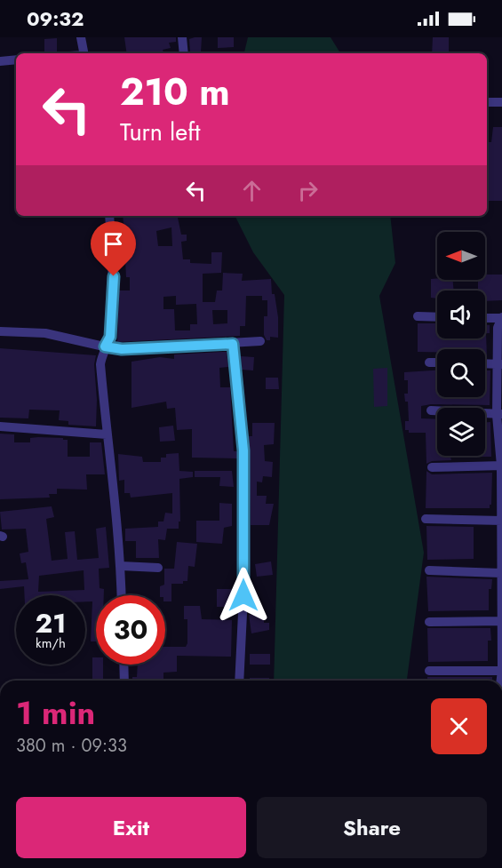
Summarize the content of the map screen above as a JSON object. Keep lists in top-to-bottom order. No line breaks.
{"north":"left","page":{"status":"09:32","turn":["210 m","Turn left"],"speed":"21 km/h","limit":"30","heading":["1 min","380 m · 09:33"],"buttons":["Exit","Share"]}}
